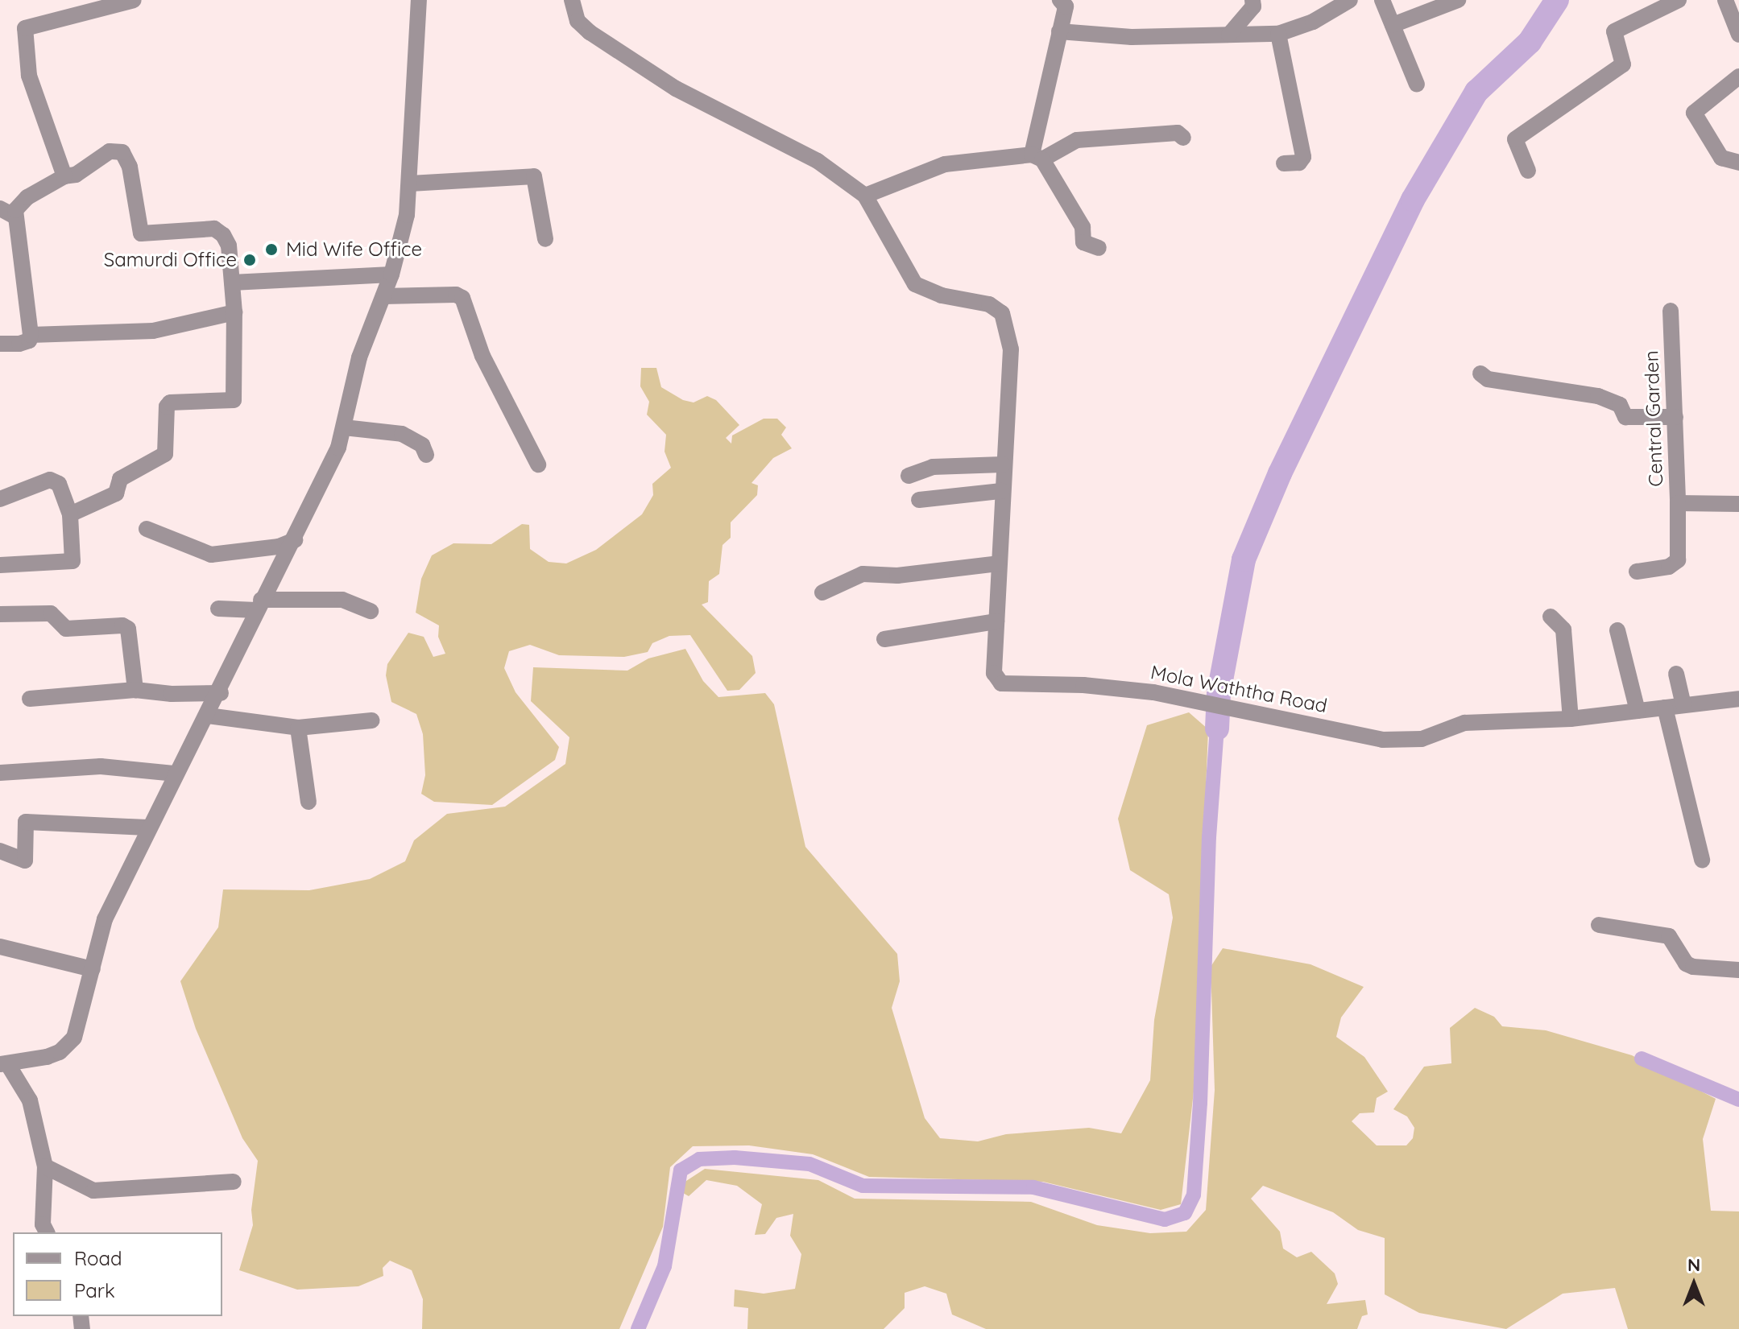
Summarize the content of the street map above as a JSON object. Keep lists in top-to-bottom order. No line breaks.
{"streets":{"street":["Central Garden","Mola Waththa Road"]},"places":["Mid Wife Office","Samurdi Office"],"legend":["Road","Park"],"north":"top"}
